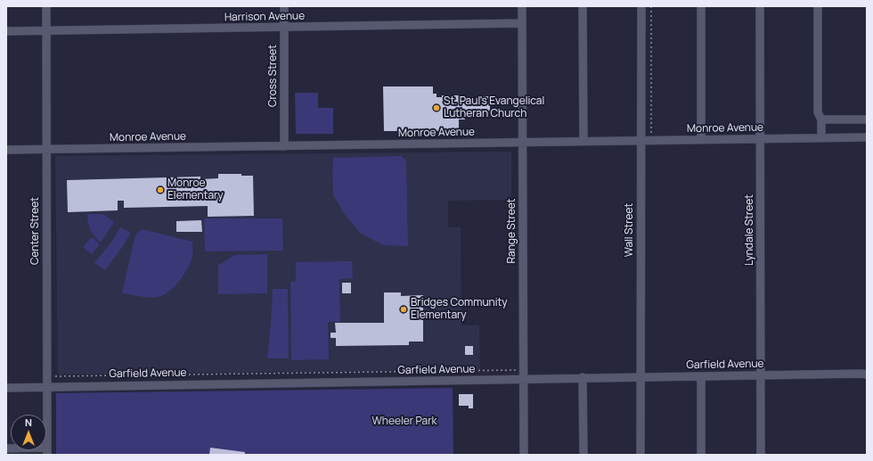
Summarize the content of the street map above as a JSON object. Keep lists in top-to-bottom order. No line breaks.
{"streets":{"street":["Harrison Avenue","Cross Street","Monroe Avenue","Wall Street","Lyndale Street","Center Street","Range Street","Garfield Avenue"]},"crossings":[["Harrison Avenue","Cross Street"],["Harrison Avenue","Center Street"],["Harrison Avenue","Range Street"],["Cross Street","Monroe Avenue"],["Monroe Avenue","Wall Street"],["Monroe Avenue","Lyndale Street"],["Monroe Avenue","Center Street"],["Monroe Avenue","Range Street"],["Wall Street","Garfield Avenue"],["Lyndale Street","Garfield Avenue"],["Center Street","Garfield Avenue"],["Range Street","Garfield Avenue"]],"parks":["Wheeler Park"],"places":["St. Paul's Evangelical Lutheran Church","Monroe Elementary","Bridges Community Elementary"],"north":"top"}
